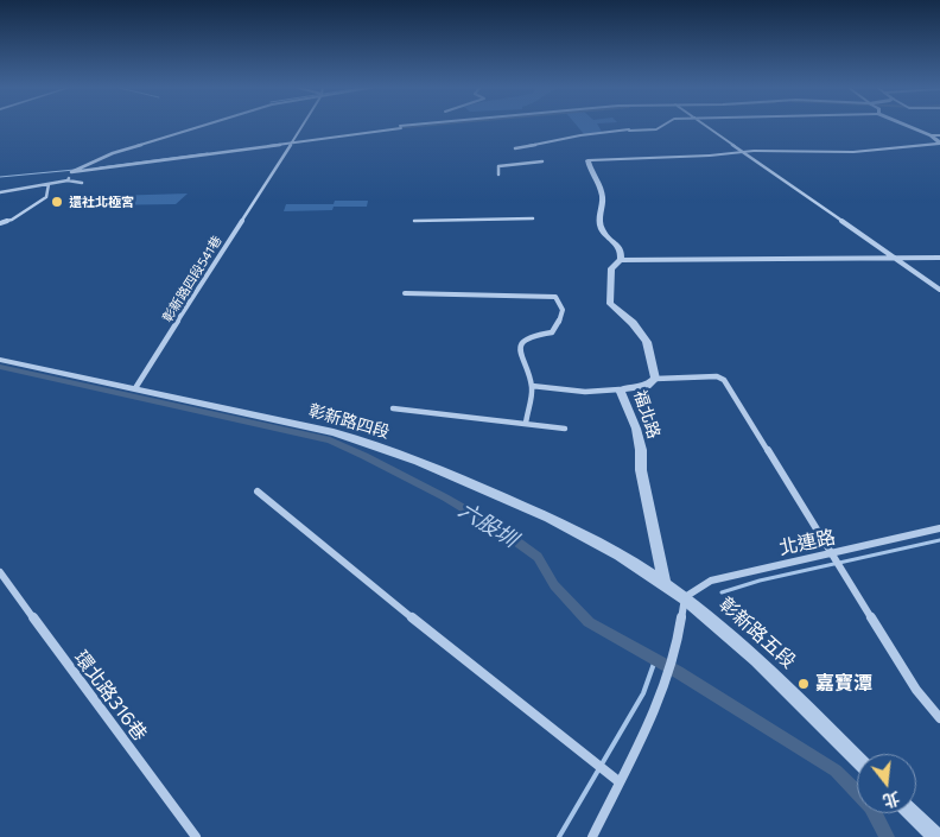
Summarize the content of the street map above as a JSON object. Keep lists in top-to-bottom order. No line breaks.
{"streets":{"street":["彰新路四段541巷","福北路","彰新路四段","北連路","彰新路五段","環北路316巷"]},"crossings":[["彰新路四段541巷","彰新路四段"],["福北路","彰新路四段"],["福北路","彰新路五段"],["彰新路四段","彰新路五段"],["北連路","彰新路五段"]],"water":["六股圳"],"places":["還社北極宮","嘉寶潭"],"north":"bottom"}
